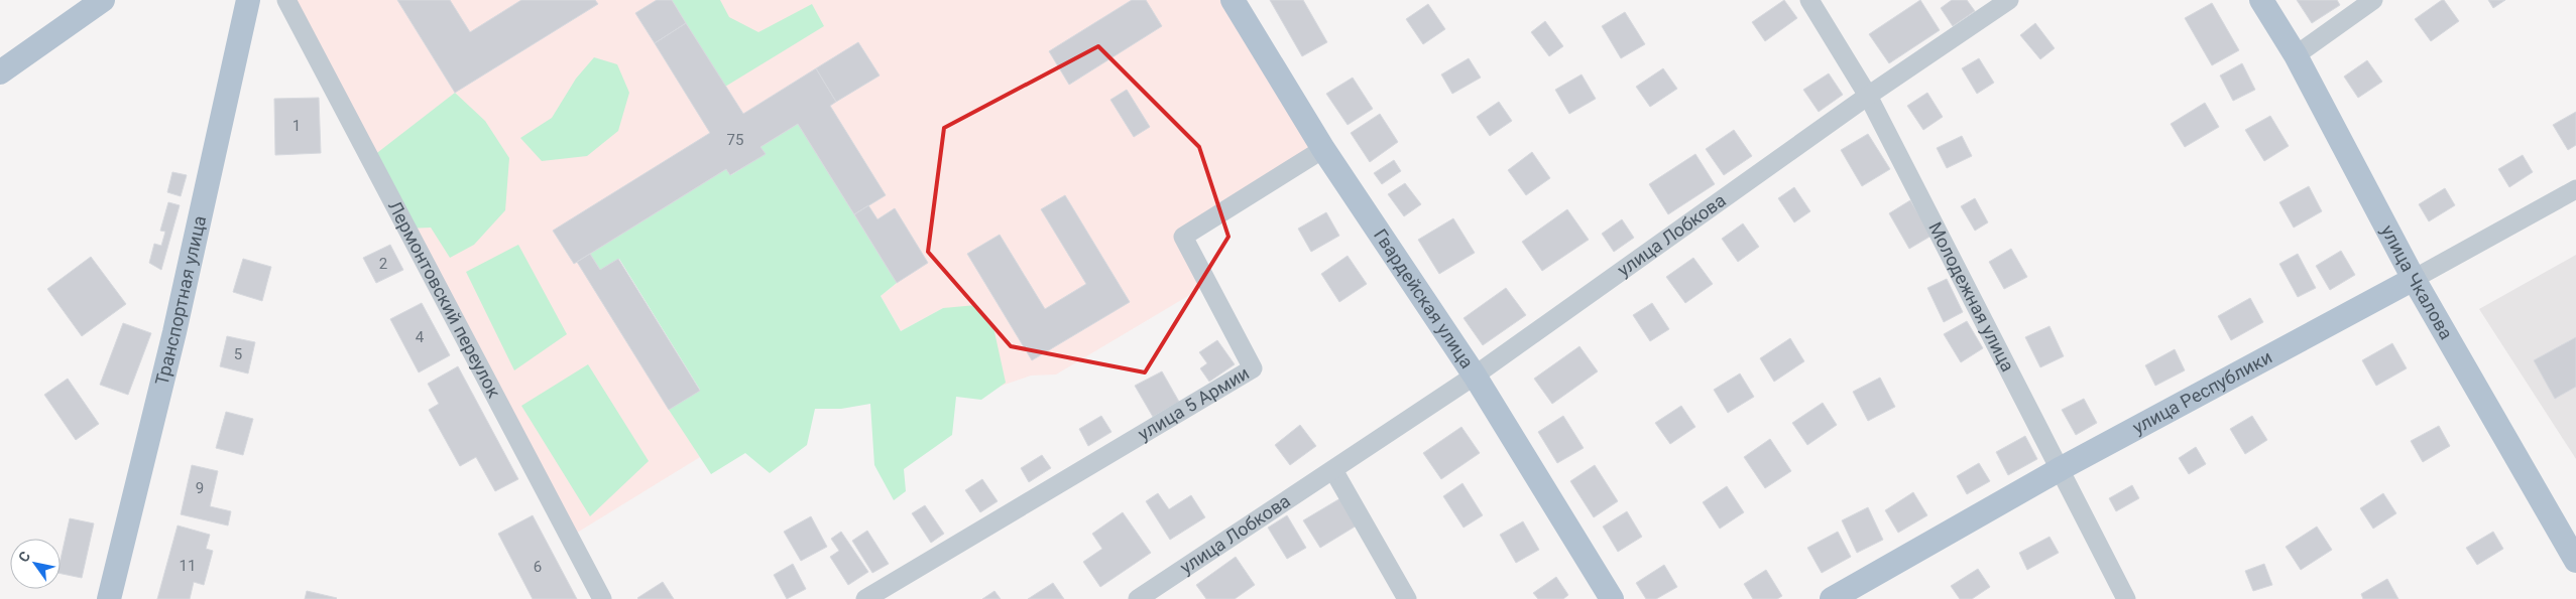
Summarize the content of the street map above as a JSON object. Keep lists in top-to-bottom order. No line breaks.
{"streets":{"main road":["улица Чкалова","Гвардейская улица","Транспортная улица","улица Республики"],"street":["улица Лобкова","Молодежная улица","Лермонтовский переулок","улица 5 Армии"]},"crossings":[["улица Лобкова","Молодежная улица"],["улица Лобкова","Гвардейская улица"],["улица Чкалова","улица Республики"],["Молодежная улица","улица Республики"],["Гвардейская улица","улица 5 Армии"]],"house_numbers":["1","75","2","4","5","9","11","6"],"north":"top left"}
